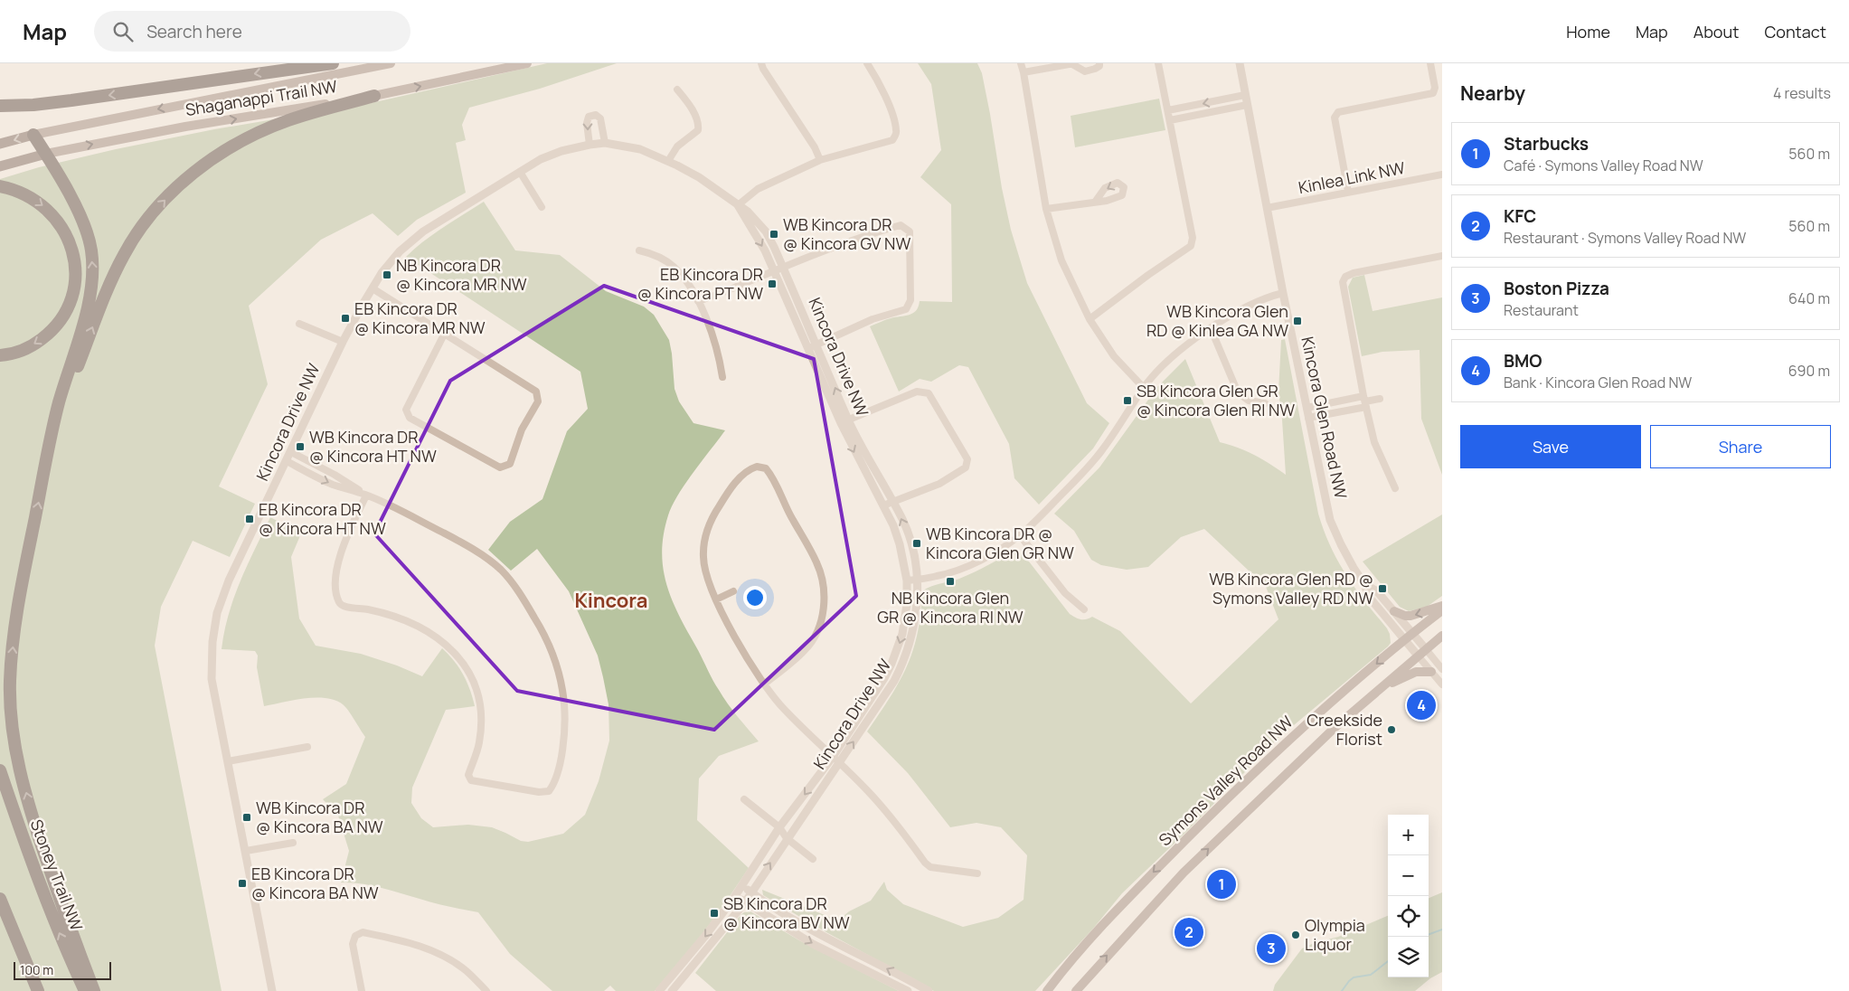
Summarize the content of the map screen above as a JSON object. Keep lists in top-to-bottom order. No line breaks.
{"streets":{"highway":["Stoney Trail NW"],"main road":["Shaganappi Trail NW","Symons Valley Road NW"],"street":["Kinlea Link NW","Kincora Drive NW","Kincora Glen Road NW"]},"crossings":[["Kinlea Link NW","Kincora Glen Road NW"],["Kincora Glen Road NW","Symons Valley Road NW"]],"districts":["Kincora"],"places":{"transit":["WB Kincora DR @ Kincora GV NW","NB Kincora DR @ Kincora MR NW","EB Kincora DR @ Kincora PT NW","EB Kincora DR @ Kincora MR NW","WB Kincora Glen RD @ Kinlea GA NW","SB Kincora Glen GR @ Kincora Glen RI NW","WB Kincora DR @ Kincora HT NW","EB Kincora DR @ Kincora HT NW","WB Kincora DR @ Kincora Glen GR NW","NB Kincora Glen GR @ Kincora RI NW","WB Kincora Glen RD @ Symons Valley RD NW","WB Kincora DR @ Kincora BA NW","EB Kincora DR @ Kincora BA NW","SB Kincora DR @ Kincora BV NW"],"other":["Creekside Florist","Olympia Liquor"]},"scale_bar":"100 m","page":{"header":"Map","search":"Search here","nav":["Home","Map","About","Contact"],"heading":["Nearby","4 results"],"list":[{"mark":"1","name":"Starbucks","note":"Café · Symons Valley Road NW","value":"560 m"},{"mark":"2","name":"KFC","note":"Restaurant · Symons Valley Road NW","value":"560 m"},{"mark":"3","name":"Boston Pizza","note":"Restaurant","value":"640 m"},{"mark":"4","name":"BMO","note":"Bank · Kincora Glen Road NW","value":"690 m"}],"buttons":["Save","Share"],"pins":["4","1","2","3"],"map_buttons":["+","−"],"scale":"100 m"}}
